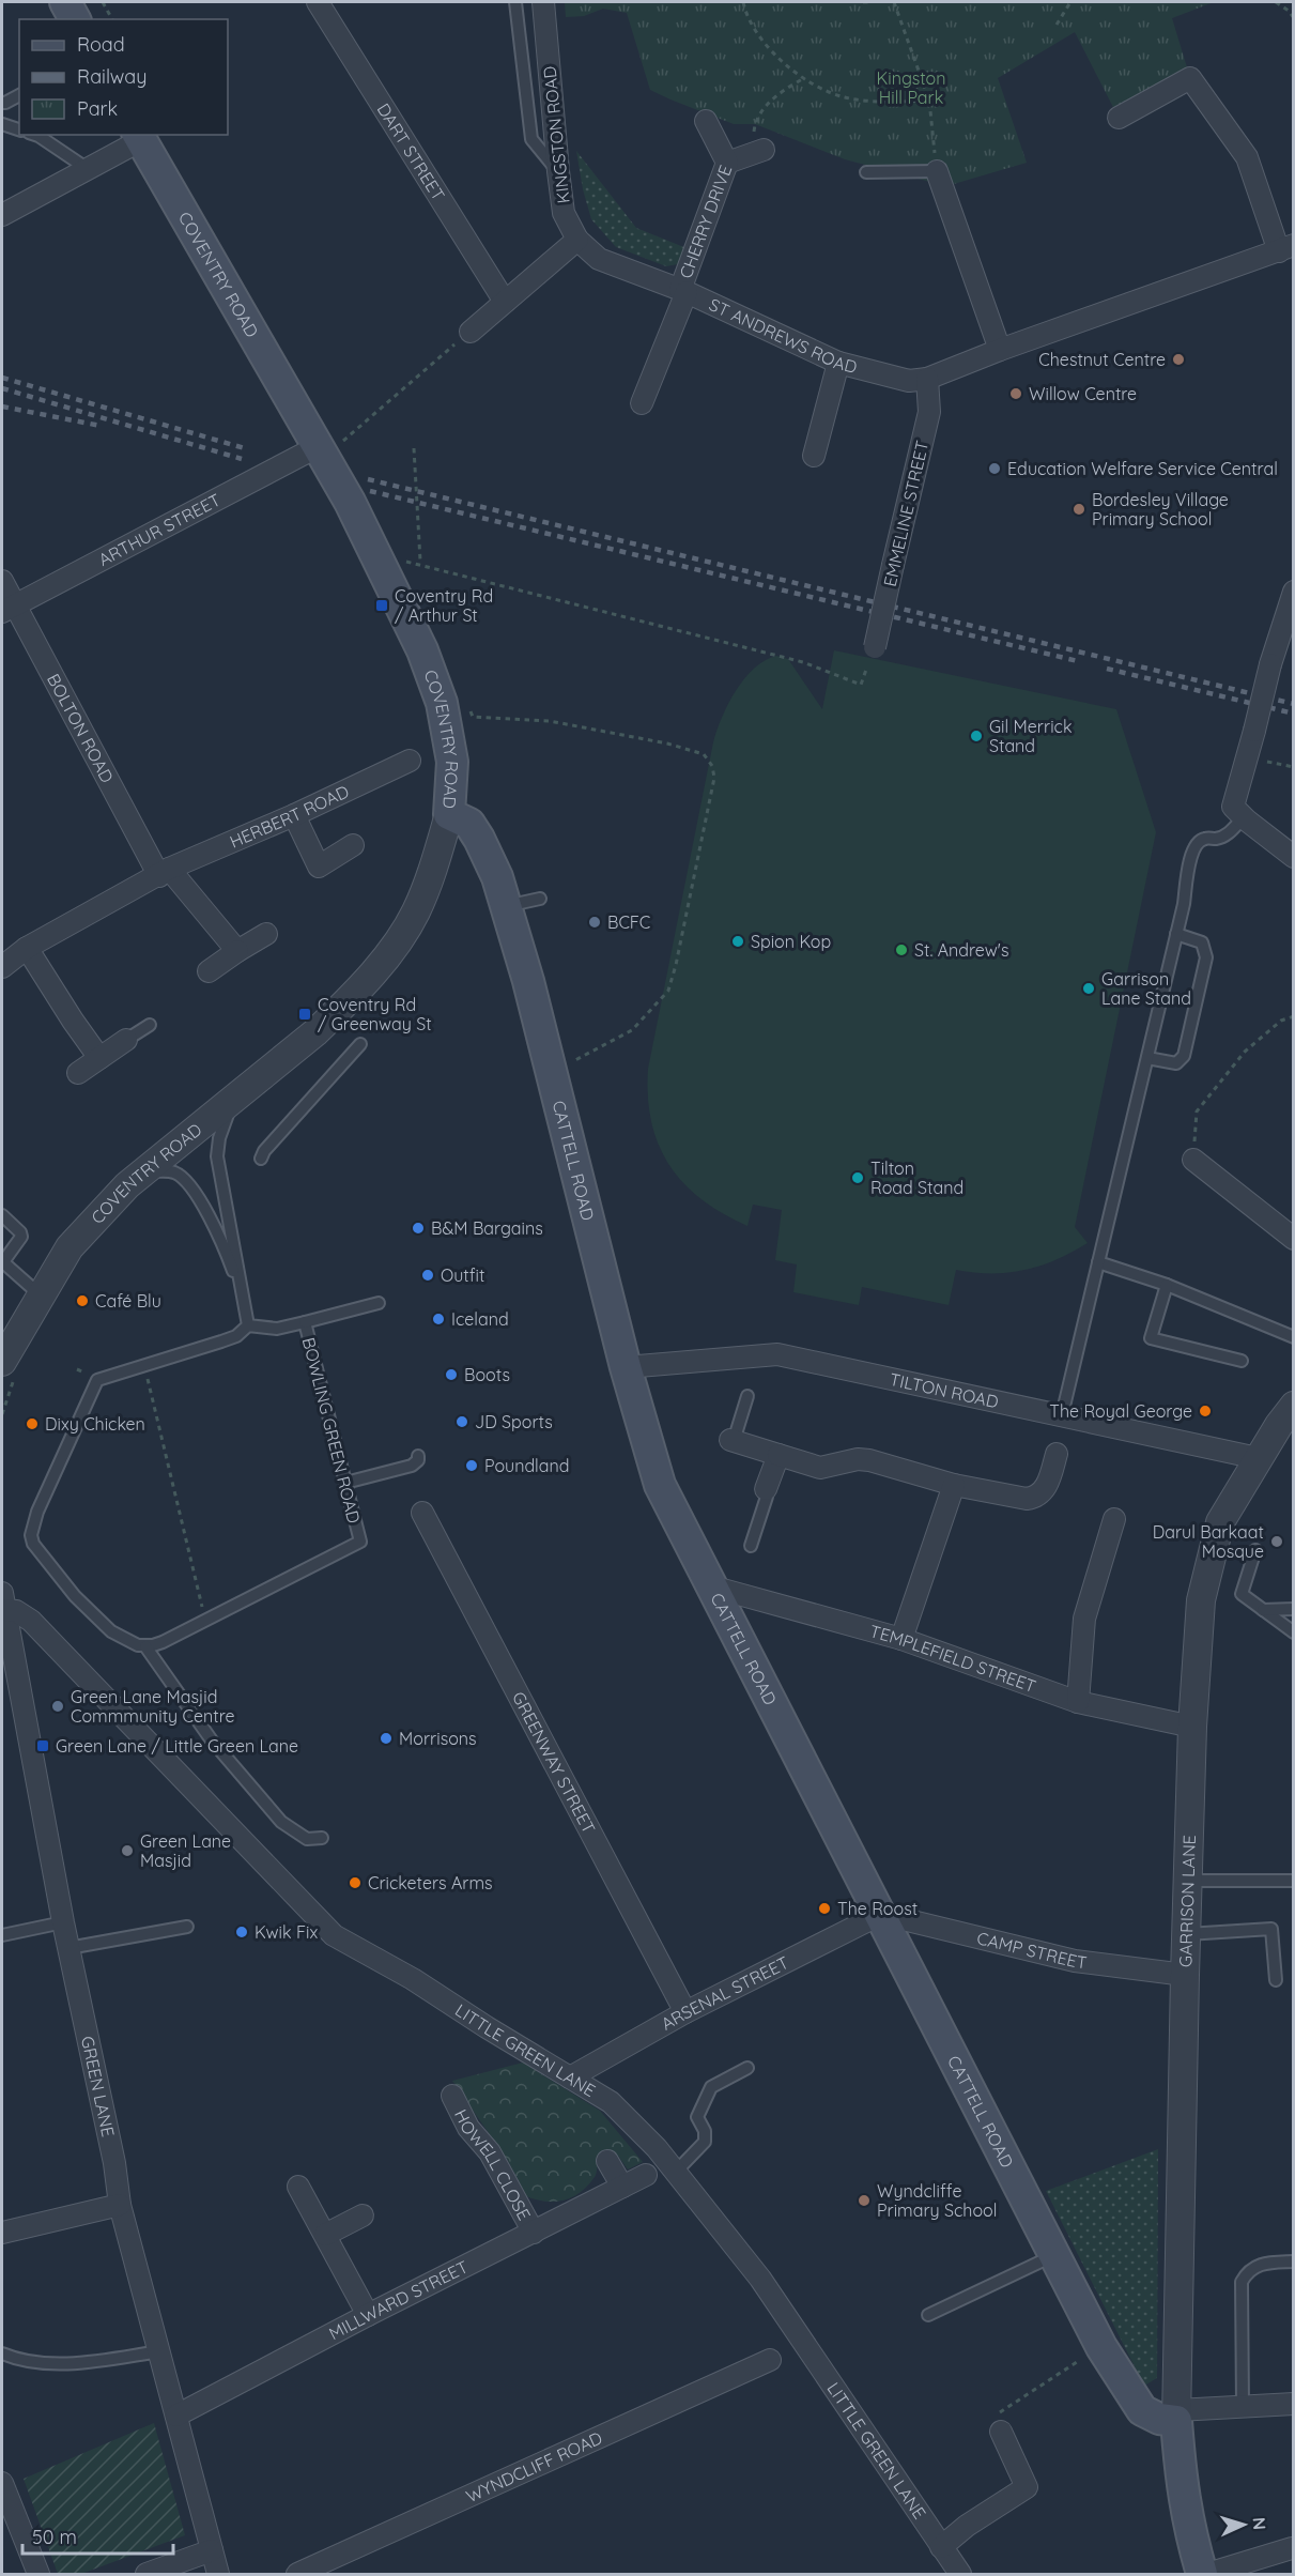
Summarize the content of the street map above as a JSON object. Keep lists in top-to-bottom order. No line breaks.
{"streets":{"main road":["COVENTRY ROAD","CATTELL ROAD"],"street":["KINGSTON ROAD","DART STREET","CHERRY DRIVE","ST ANDREWS ROAD","EMMELINE STREET","ARTHUR STREET","BOLTON ROAD","HERBERT ROAD","TILTON ROAD","TEMPLEFIELD STREET","GREENWAY STREET","GARRISON LANE","CAMP STREET","ARSENAL STREET","LITTLE GREEN LANE","GREEN LANE","HOWELL CLOSE","MILLWARD STREET","WYNDCLIFF ROAD"],"lane":["BOWLING GREEN ROAD"]},"crossings":[["KINGSTON ROAD","ST ANDREWS ROAD"],["CHERRY DRIVE","ST ANDREWS ROAD"],["COVENTRY ROAD","ARTHUR STREET"],["COVENTRY ROAD","CATTELL ROAD"],["ST ANDREWS ROAD","EMMELINE STREET"],["ARTHUR STREET","BOLTON ROAD"],["BOLTON ROAD","HERBERT ROAD"],["CATTELL ROAD","TILTON ROAD"],["CATTELL ROAD","TEMPLEFIELD STREET"],["CATTELL ROAD","GARRISON LANE"],["CATTELL ROAD","CAMP STREET"],["CATTELL ROAD","ARSENAL STREET"],["TILTON ROAD","GARRISON LANE"],["TEMPLEFIELD STREET","GARRISON LANE"],["GREENWAY STREET","ARSENAL STREET"],["GARRISON LANE","CAMP STREET"],["CAMP STREET","ARSENAL STREET"],["ARSENAL STREET","LITTLE GREEN LANE"],["LITTLE GREEN LANE","GREEN LANE"],["GREEN LANE","MILLWARD STREET"],["HOWELL CLOSE","MILLWARD STREET"]],"parks":["Kingston Hill Park"],"places":{"other":["Chestnut Centre","Willow Centre","Education Welfare Service Central","Bordesley Village Primary School","Gil Merrick Stand","BCFC","Spion Kop","St. Andrew's","Garrison Lane Stand","Tilton Road Stand","B&M Bargains","Outfit","Café Blu","Iceland","Boots","The Royal George","JD Sports","Dixy Chicken","Poundland","Darul Barkaat Mosque","Green Lane Masjid Commmunity Centre","Morrisons","Green Lane Masjid","Cricketers Arms","The Roost","Kwik Fix","Wyndcliffe Primary School"],"transit":["Coventry Rd / Arthur St","Coventry Rd / Greenway St","Green Lane / Little Green Lane"]},"legend":["Road","Railway","Park"],"scale_bar":"50 m","north":"right"}
